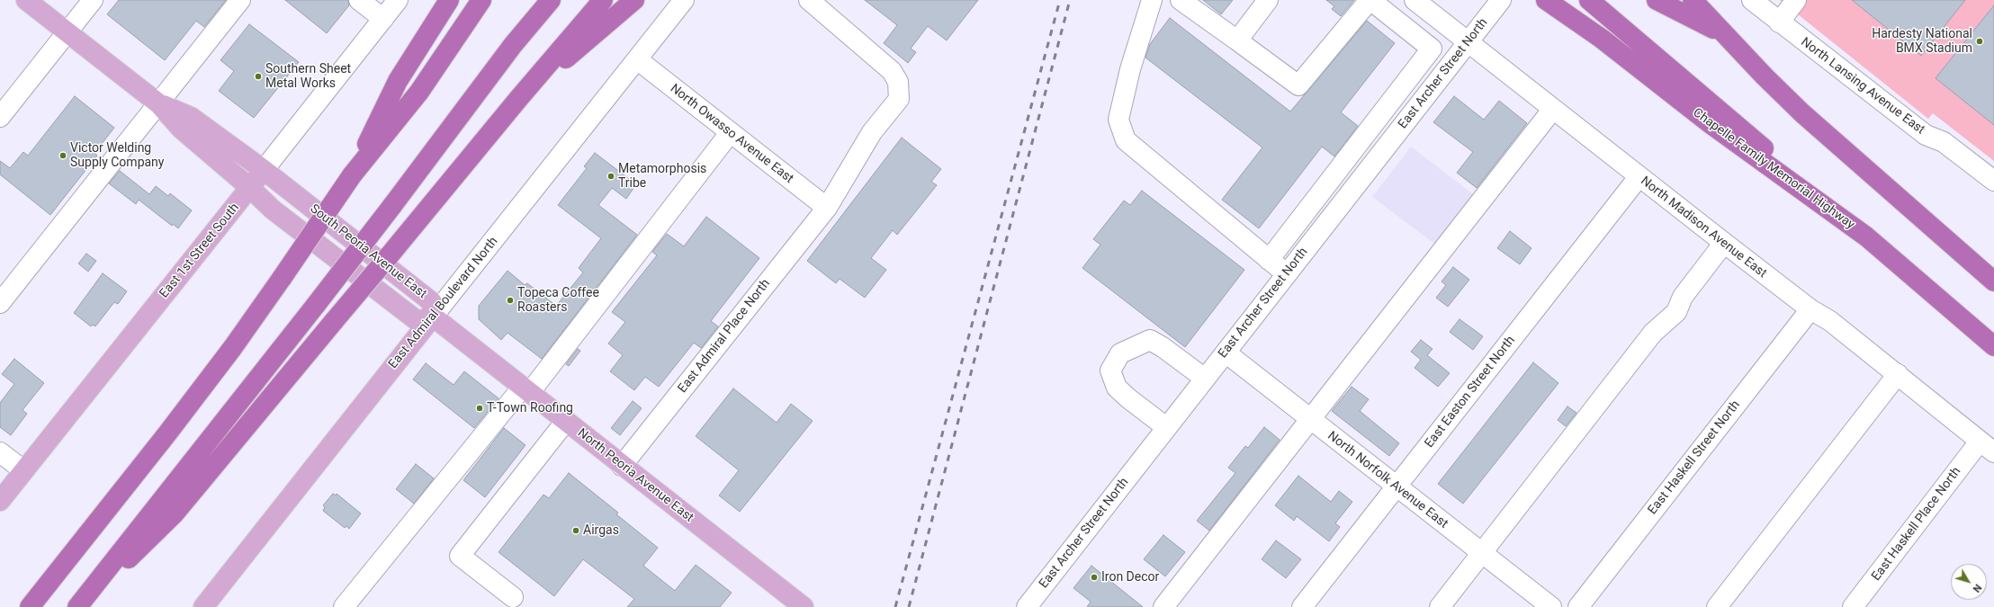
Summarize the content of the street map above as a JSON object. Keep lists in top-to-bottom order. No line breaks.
{"streets":{"highway":["Chapelle Family Memorial Highway"],"main road":["East 1st Street South","South Peoria Avenue East","East Admiral Boulevard North","North Peoria Avenue East"],"street":["East Archer Street North","North Lansing Avenue East","North Owasso Avenue East","North Madison Avenue East","East Admiral Place North","East Easton Street North","East Haskell Street North","North Norfolk Avenue East","East Haskell Place North"]},"crossings":[["East Archer Street North","North Madison Avenue East"],["East Archer Street North","North Norfolk Avenue East"],["North Owasso Avenue East","East Admiral Boulevard North"],["North Owasso Avenue East","East Admiral Place North"],["North Madison Avenue East","East Easton Street North"],["North Madison Avenue East","East Haskell Street North"],["North Madison Avenue East","East Haskell Place North"],["East 1st Street South","South Peoria Avenue East"],["South Peoria Avenue East","East Admiral Boulevard North"],["South Peoria Avenue East","North Peoria Avenue East"],["East Admiral Boulevard North","North Peoria Avenue East"],["East Admiral Place North","North Peoria Avenue East"],["East Easton Street North","North Norfolk Avenue East"]],"places":["Hardesty National BMX Stadium","Southern Sheet Metal Works","Victor Welding Supply Company","Metamorphosis Tribe","Topeca Coffee Roasters","T-Town Roofing","Airgas","Iron Decor"],"north":"bottom right"}
